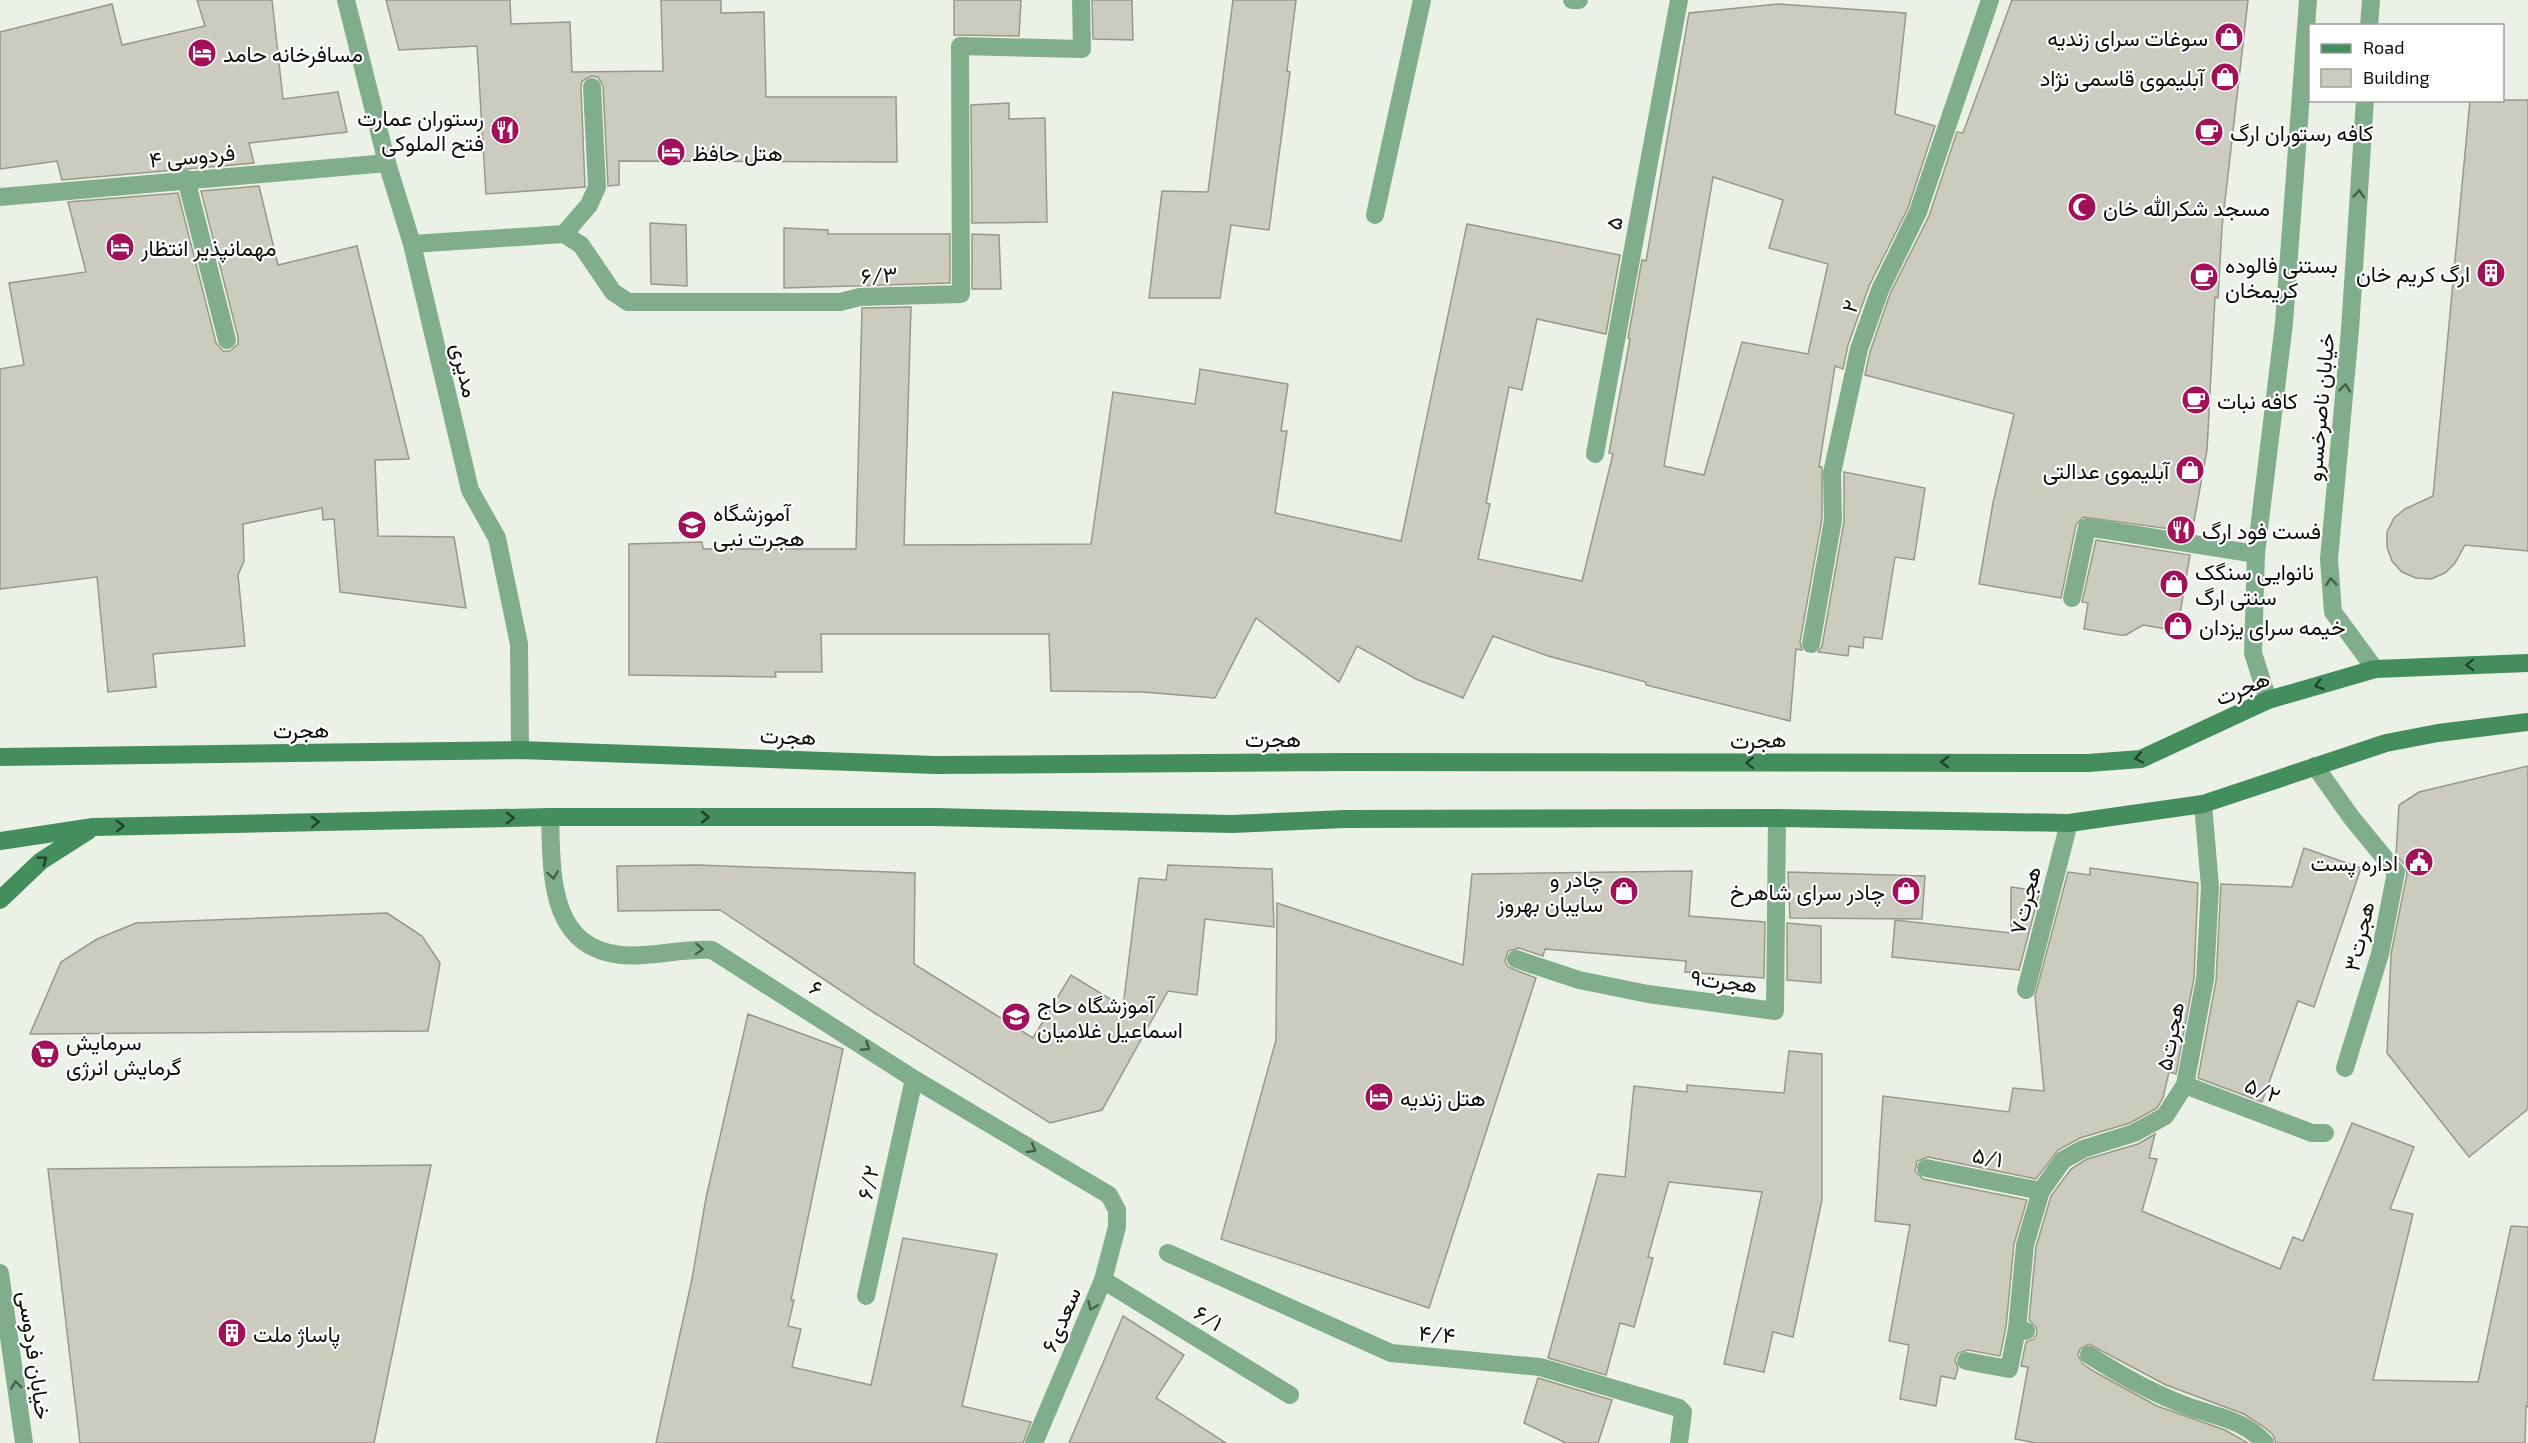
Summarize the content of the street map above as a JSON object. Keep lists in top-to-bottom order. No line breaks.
{"streets":{"main road":["هجرت"],"street":["فردوسی ۴","۵","۶/۳","۲","مدیری","خیابان ناصرخسرو","هجرت۷","هجرت۳","هجرت۹","۶","هجرت۵","۵/۲","۵/۱","۶/۲","۶/۱","سعدی۶","۴/۴","خیابان فردوسی"]},"crossings":[["فردوسی ۴","مدیری"],["مدیری","هجرت"],["خیابان ناصرخسرو","هجرت"],["۶","۶/۲"],["۶","سعدی۶"],["هجرت۵","۵/۲"],["هجرت۵","۵/۱"],["۶/۱","سعدی۶"]],"one_way":["۶","سعدی۶","خیابان فردوسی"],"places":{"shop":["سوغات سرای زندیه","آبلیموی قاسمی نژاد","آبلیموی عدالتی","نانوایی سنگک سنتی ارگ","خیمه سرای یزدان","چادر و سایبان بهروز","چادر سرای شاهرخ"],"hotel":["مسافرخانه حامد","هتل حافظ","مهمانپذير انتظار","هتل زندیه"],"restaurant":["رستوران عمارت فتح الملوکی","فست فود ارگ"],"cafe":["کافه رستوران ارگ","بستنی فالوده کریمخان","کافه نبات"],"mosque":["مسجد شکرالله خان"],"building":["ارگ کریم خان","پاساژ ملت"],"school or university":["آموزشگاه هجرت نبی","آموزشگاه حاج اسماعیل غلامیان"],"public building":["اداره پست"],"supermarket":["سرمایش گرمایش انرژی"]},"legend":["Road","Building"]}
